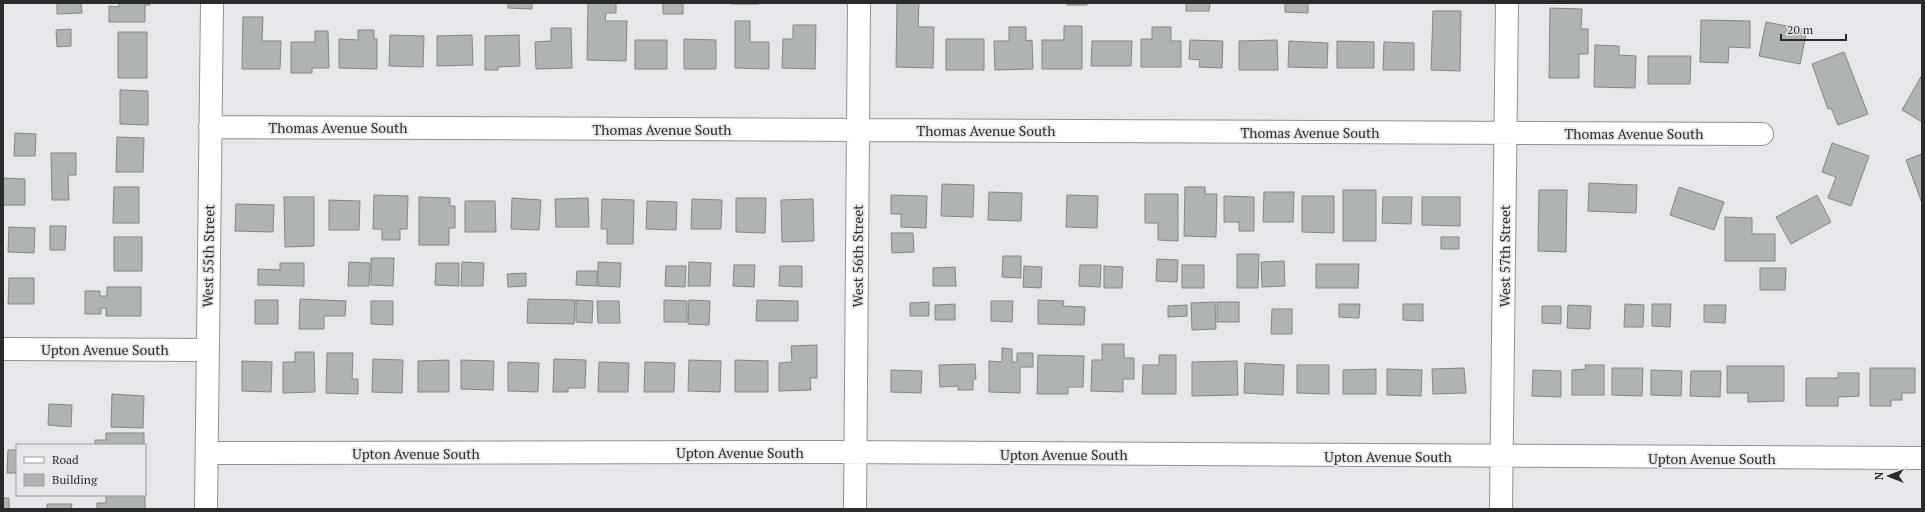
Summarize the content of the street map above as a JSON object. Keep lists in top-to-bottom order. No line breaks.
{"streets":{"street":["Thomas Avenue South","West 55th Street","West 56th Street","West 57th Street","Upton Avenue South"]},"crossings":[["Thomas Avenue South","West 55th Street"],["Thomas Avenue South","West 56th Street"],["Thomas Avenue South","West 57th Street"],["West 55th Street","Upton Avenue South"],["West 56th Street","Upton Avenue South"],["West 57th Street","Upton Avenue South"]],"legend":["Road","Building"],"scale_bar":"20 m","north":"left"}
